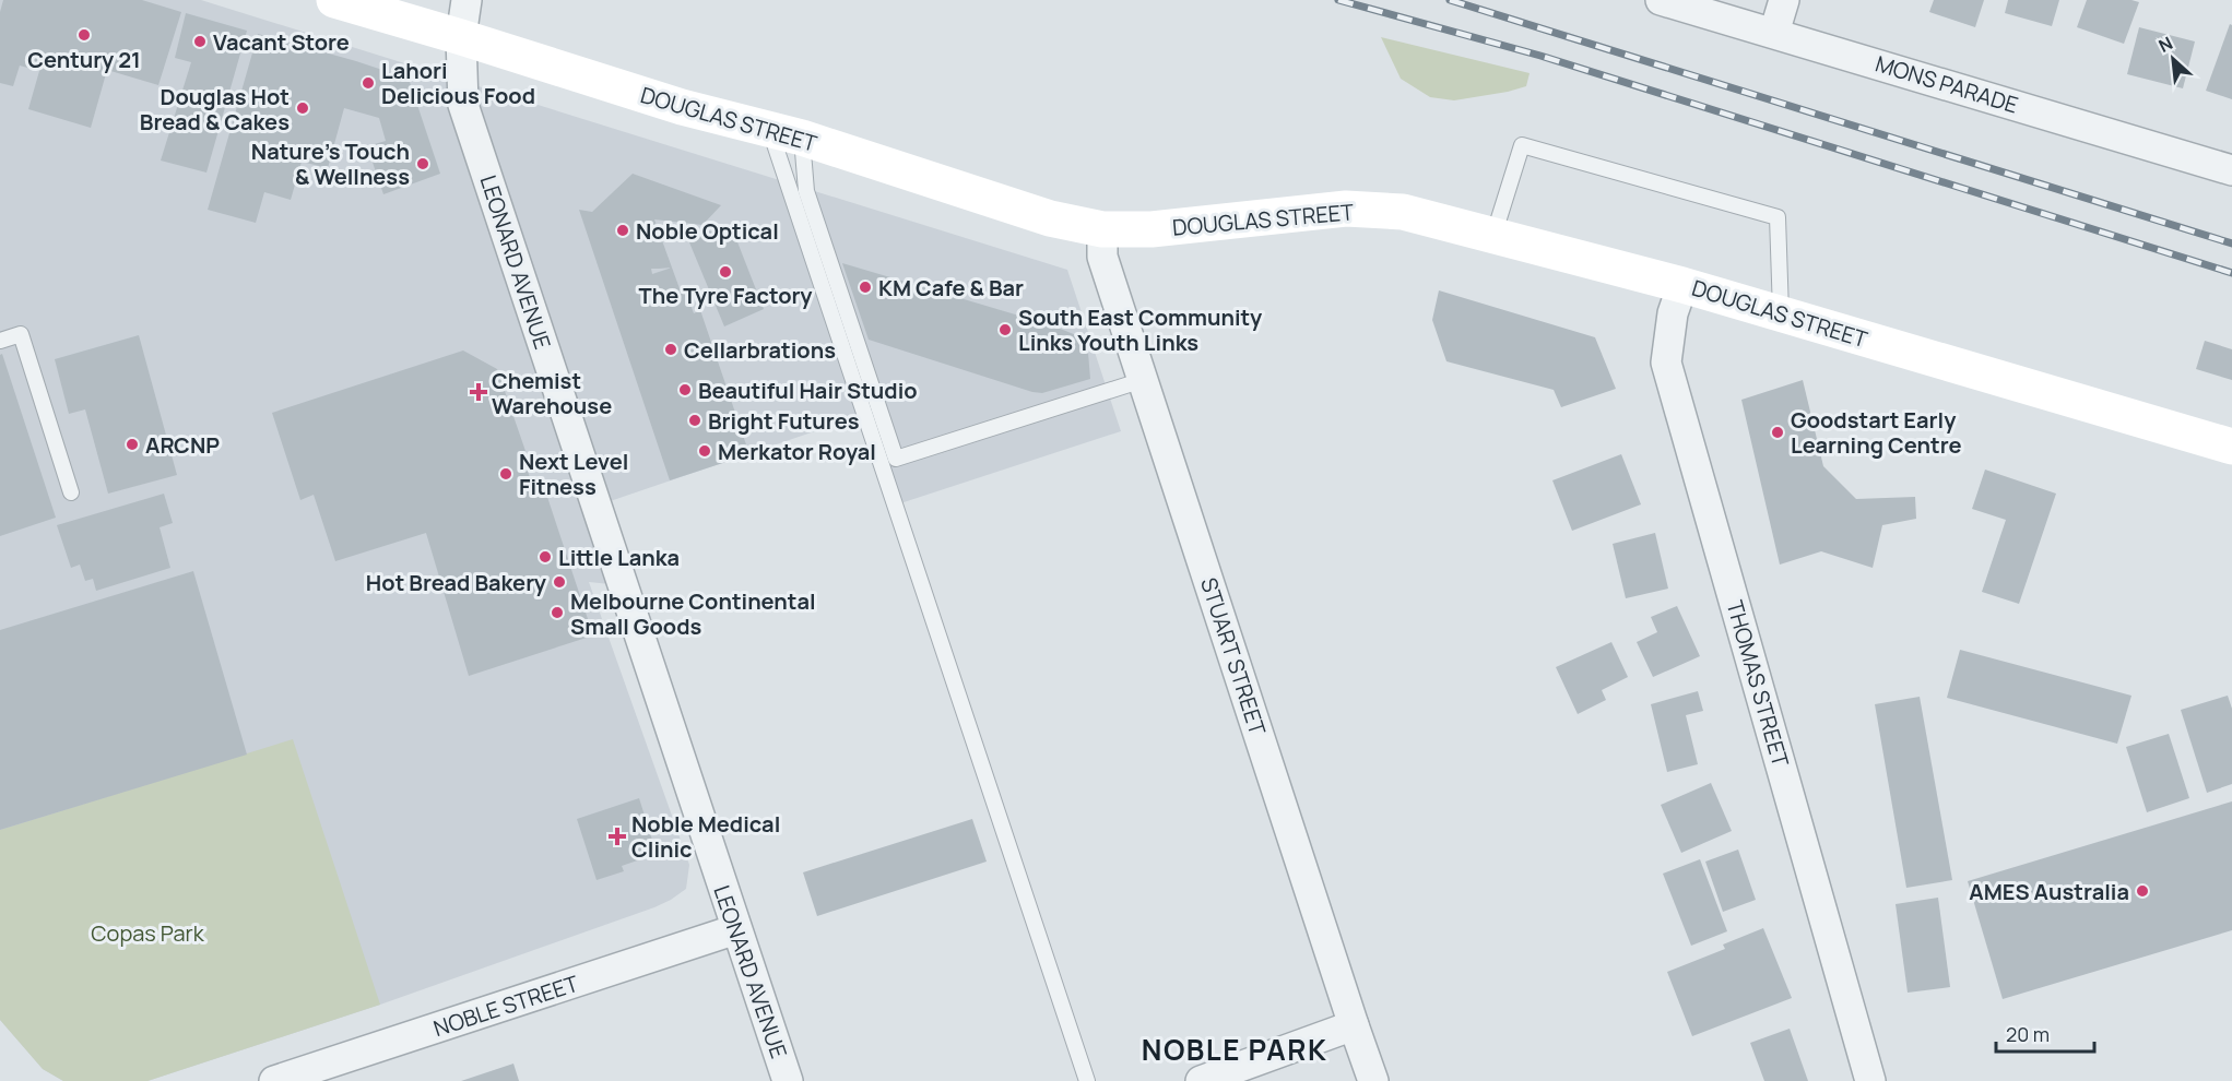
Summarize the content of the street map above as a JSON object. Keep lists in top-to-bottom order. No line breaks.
{"streets":{"main road":["DOUGLAS STREET"],"street":["MONS PARADE","LEONARD AVENUE","STUART STREET","THOMAS STREET","NOBLE STREET"]},"crossings":[["DOUGLAS STREET","LEONARD AVENUE"],["DOUGLAS STREET","STUART STREET"],["DOUGLAS STREET","THOMAS STREET"],["LEONARD AVENUE","NOBLE STREET"]],"districts":["NOBLE PARK"],"parks":["Copas Park"],"places":{"other":["Century 21","Vacant Store","Lahori Delicious Food","Douglas Hot Bread & Cakes","Nature's Touch & Wellness","Noble Optical","The Tyre Factory","KM Cafe & Bar","South East Community Links Youth Links","Cellarbrations","Beautiful Hair Studio","Bright Futures","Goodstart Early Learning Centre","ARCNP","Merkator Royal","Next Level Fitness","Little Lanka","Hot Bread Bakery","Melbourne Continental Small Goods","AMES Australia"],"health":["Chemist Warehouse","Noble Medical Clinic"]},"scale_bar":"20 m","north":"top left"}
